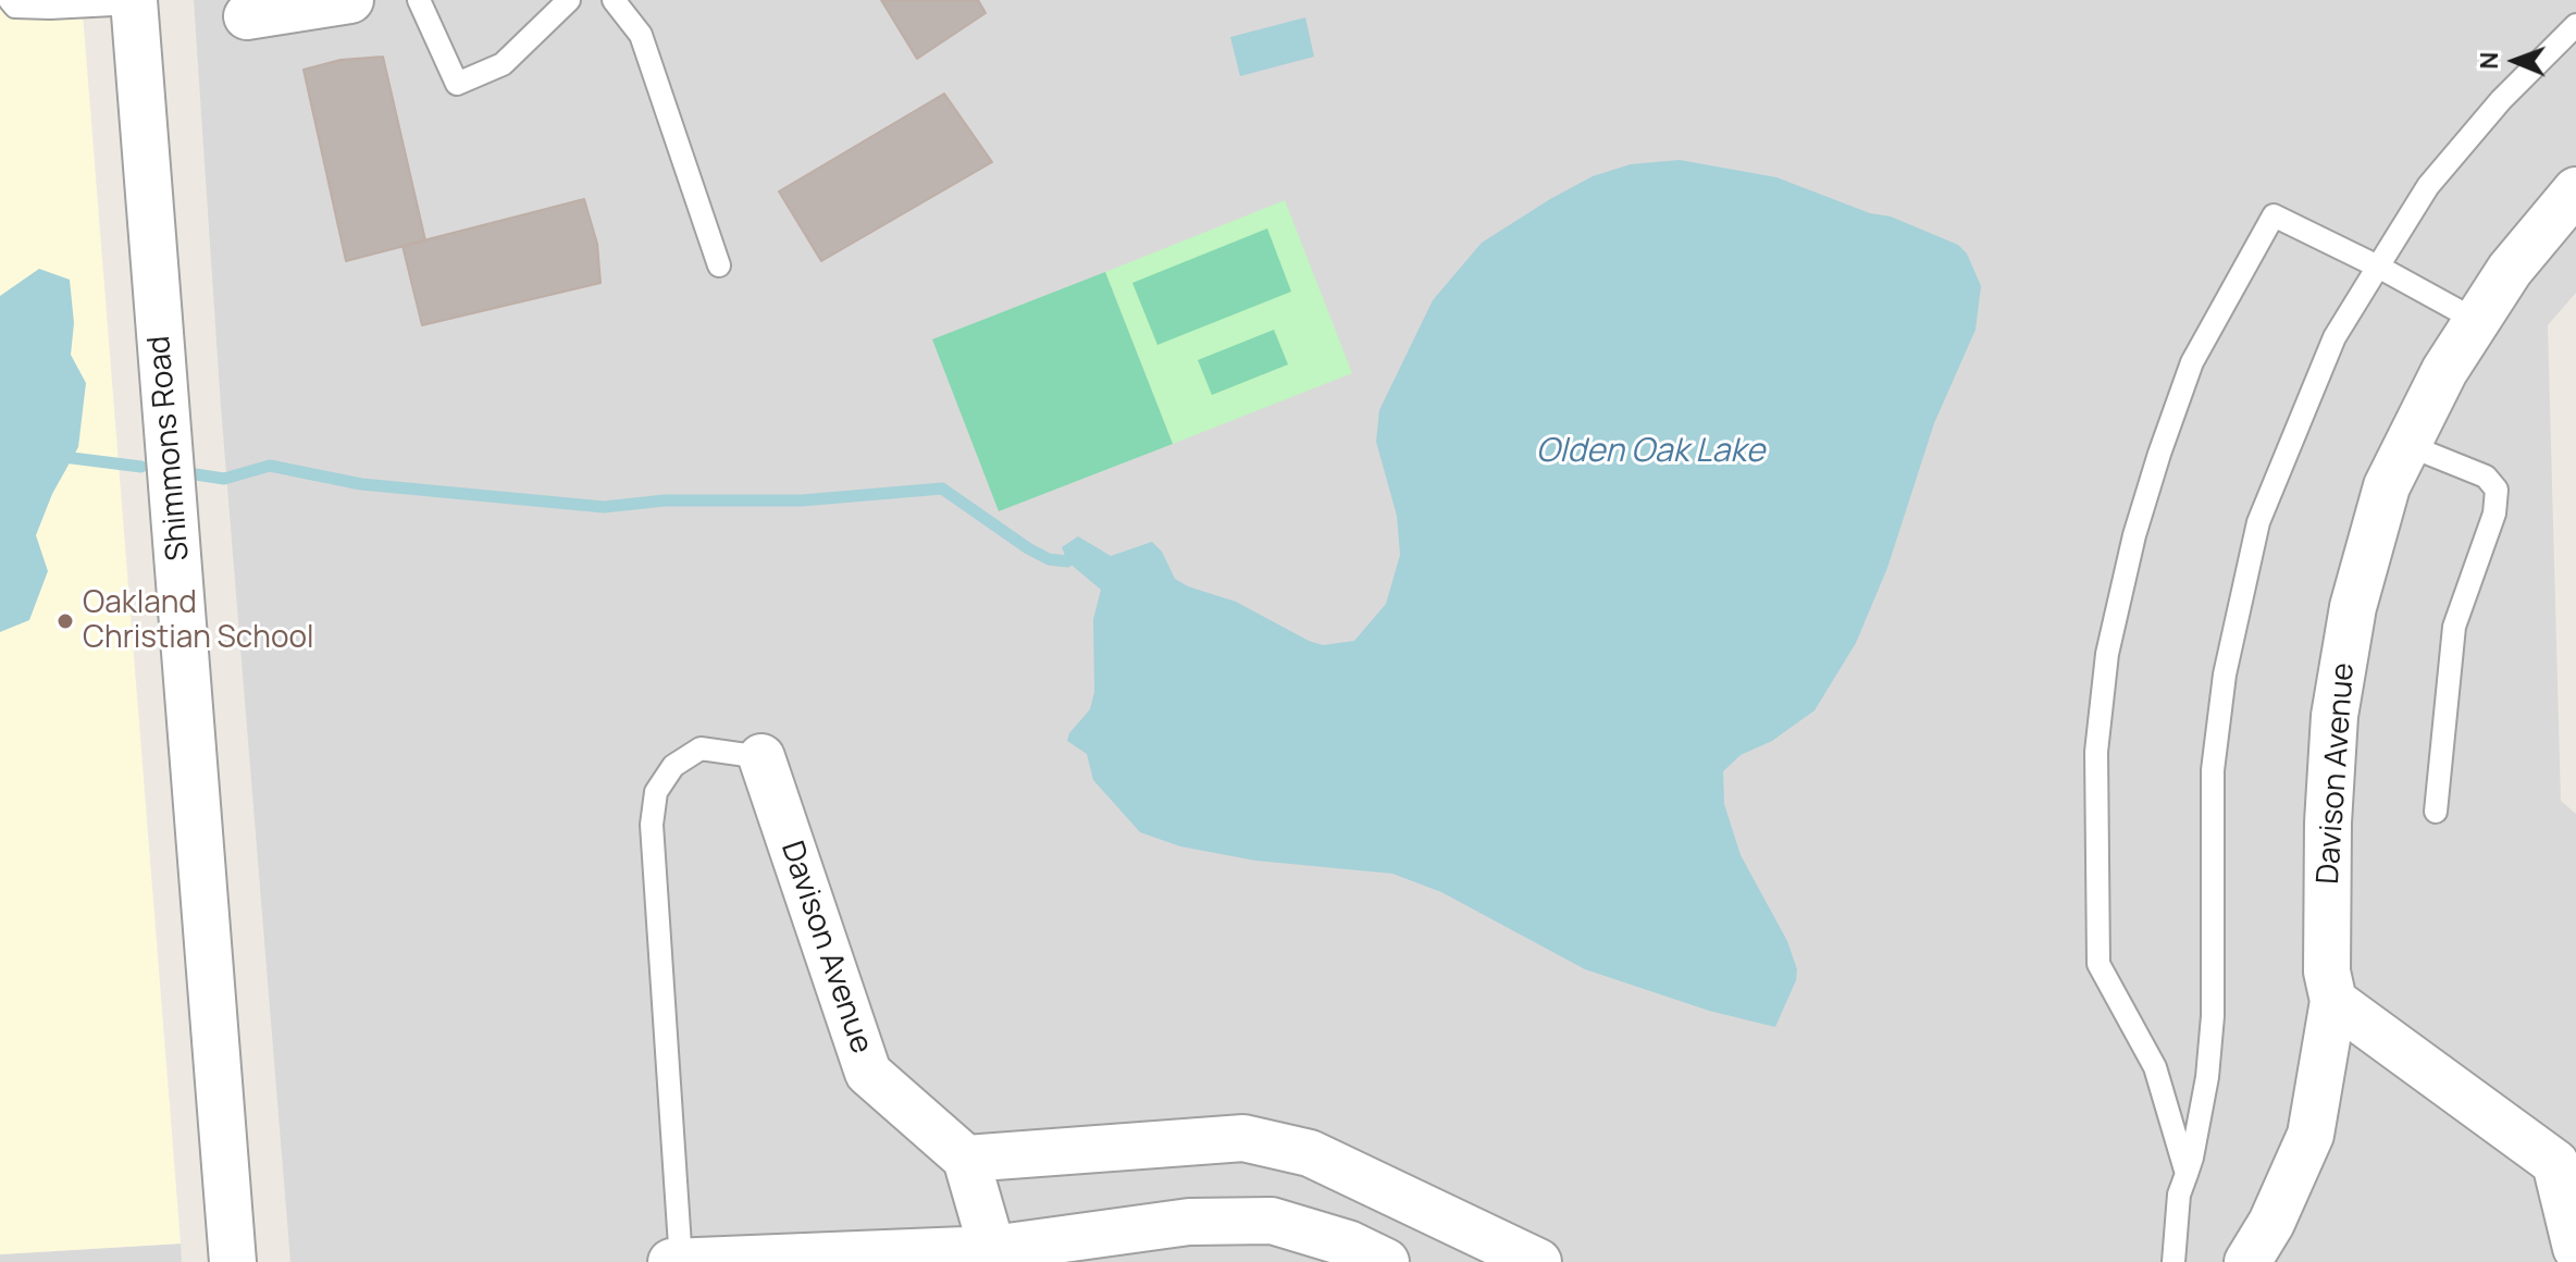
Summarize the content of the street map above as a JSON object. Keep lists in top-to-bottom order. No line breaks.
{"streets":{"street":["Shimmons Road","Davison Avenue"]},"water":["Olden Oak Lake"],"places":["Oakland Christian School"],"north":"left"}
